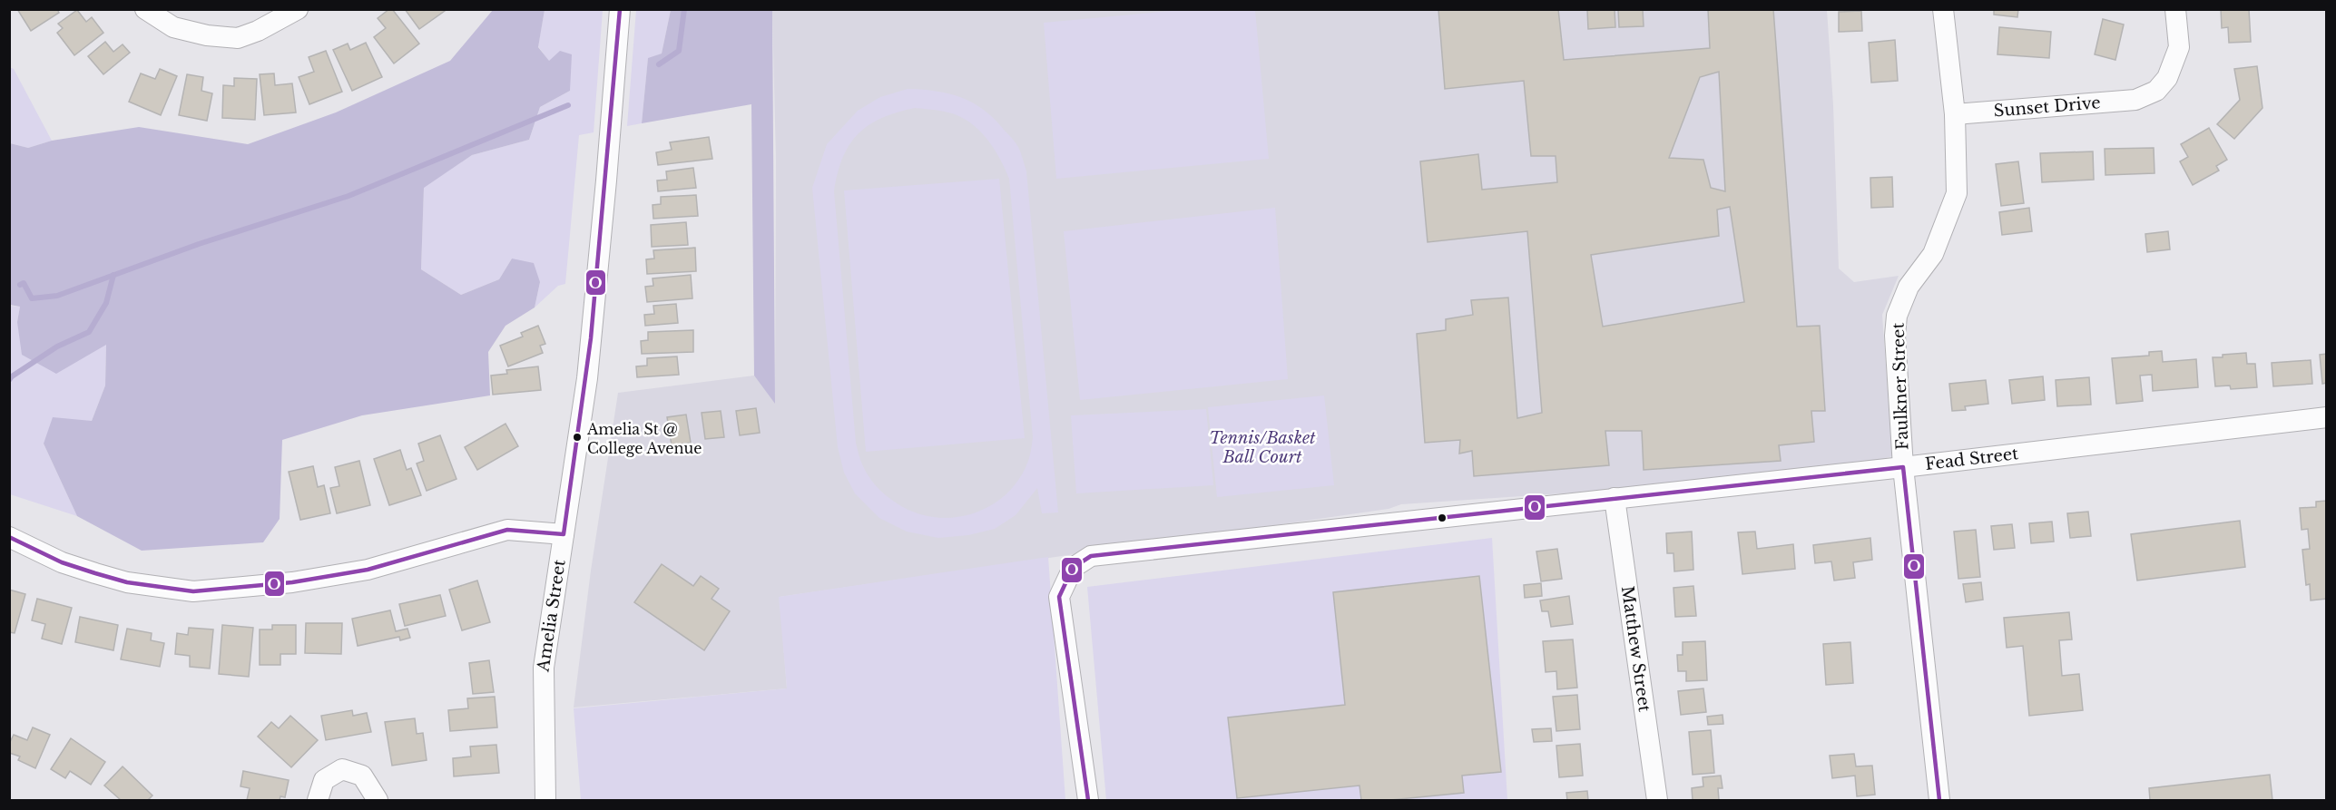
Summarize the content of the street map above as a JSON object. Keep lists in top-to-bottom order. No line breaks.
{"streets":{"street":["Sunset Drive","Faulkner Street","Fead Street","Amelia Street","Matthew Street"]},"crossings":[["Sunset Drive","Faulkner Street"],["Faulkner Street","Fead Street"],["Fead Street","Matthew Street"]],"parks":["Tennis/Basket Ball Court"],"places":["Amelia St @ College Avenue"],"lines":["transit line O"]}
